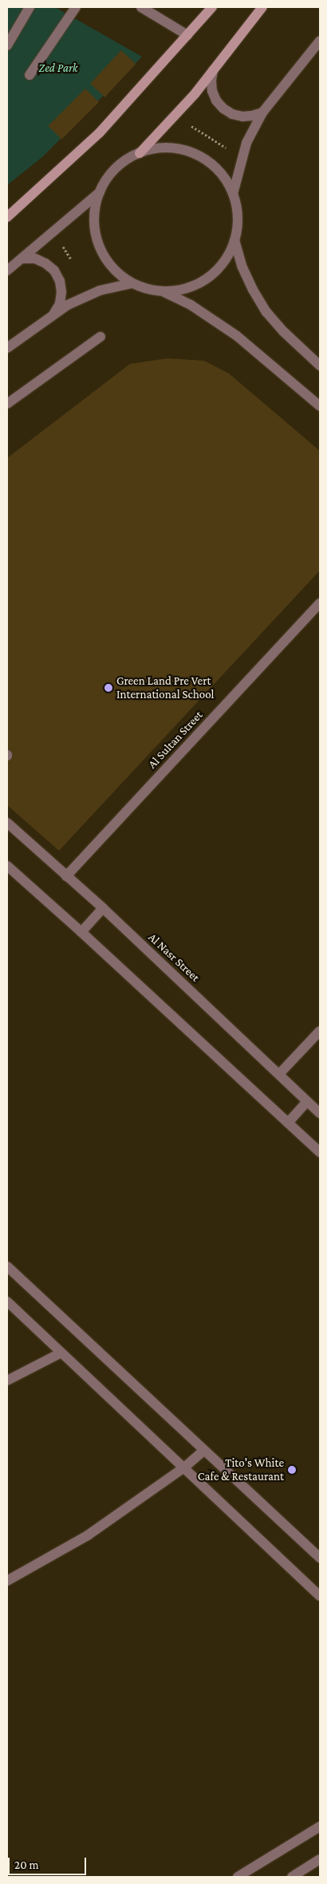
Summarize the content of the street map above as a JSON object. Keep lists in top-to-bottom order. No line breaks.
{"streets":{"street":["Al Sultan Street","Al Nasr Street"]},"crossings":[["Al Sultan Street","Al Nasr Street"]],"parks":["Zed Park"],"places":["Green Land Pre Vert International School","Tito's White Cafe & Restaurant"],"scale_bar":"20 m"}
